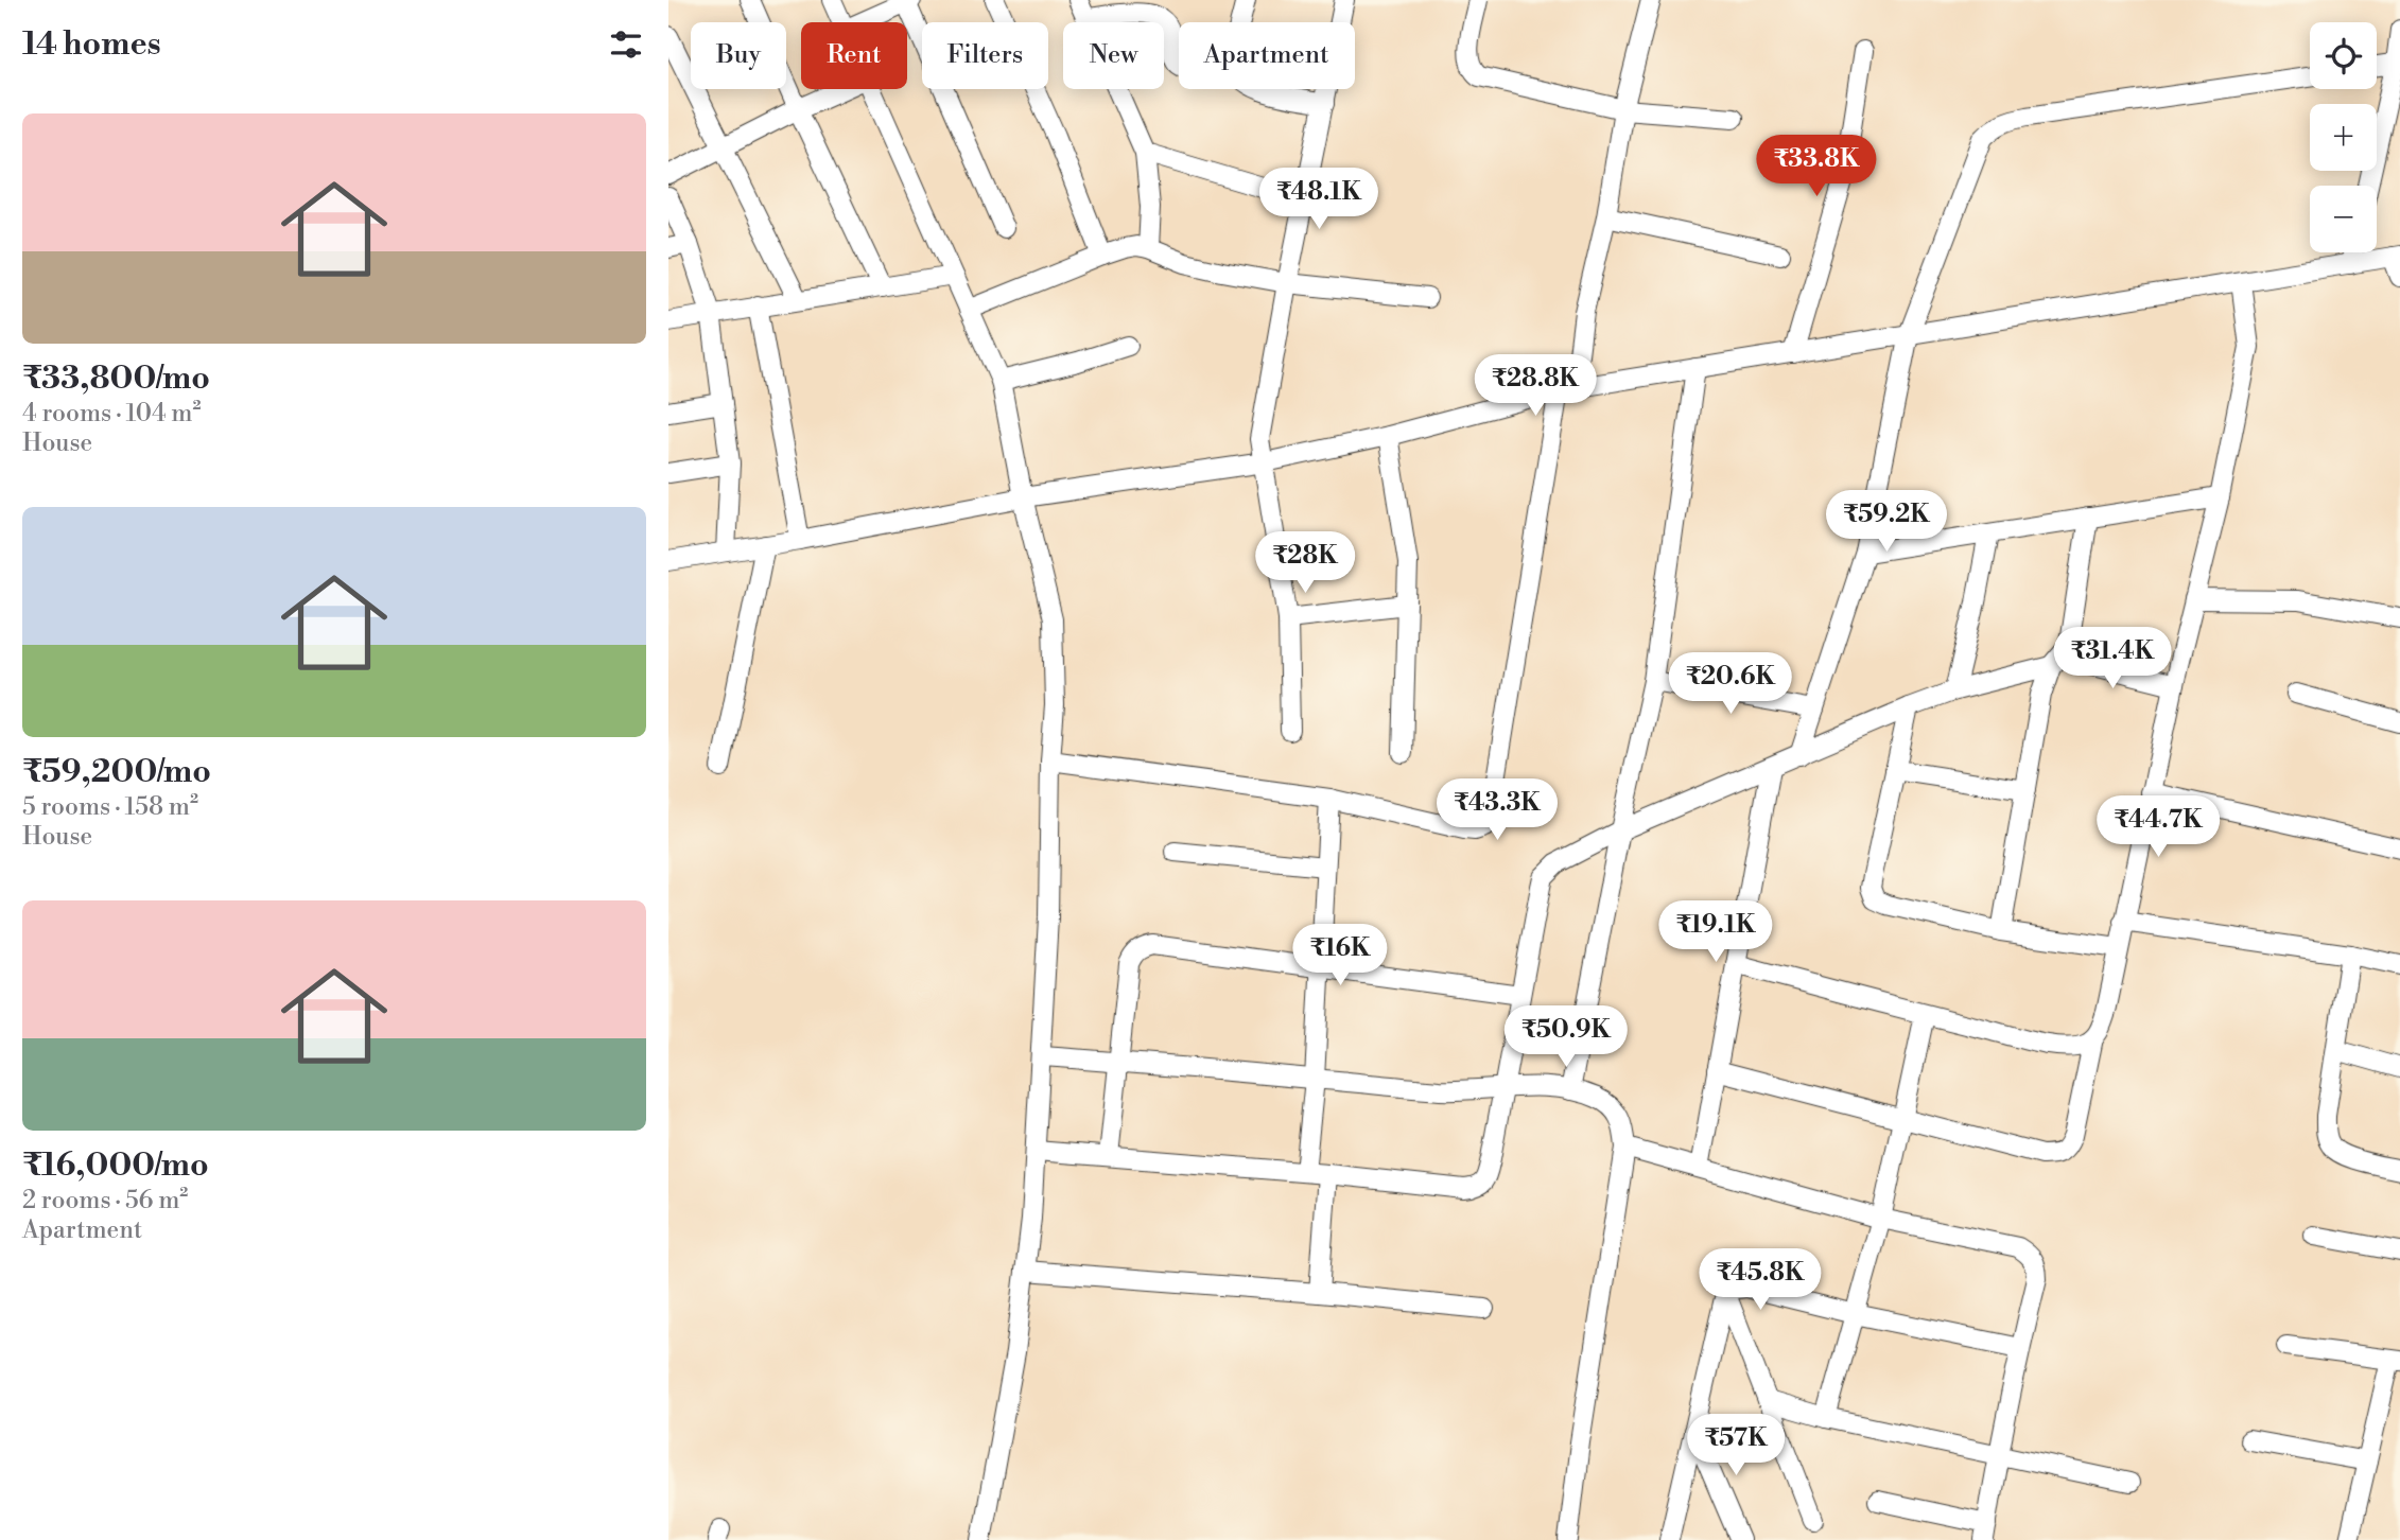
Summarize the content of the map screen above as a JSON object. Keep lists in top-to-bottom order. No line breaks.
{"page":{"heading":"14 homes","map_buttons":["+","−"],"chip":["Buy","Rent","Filters","New","Apartment"],"list":[{"name":"₹33,800/mo","note":"4 rooms · 104 m² · House"},{"name":"₹59,200/mo","note":"5 rooms · 158 m² · House"},{"name":"₹16,000/mo","note":"2 rooms · 56 m² · Apartment"}],"price":["₹33.8K","₹48.1K","₹28.8K","₹59.2K","₹28K","₹31.4K","₹20.6K","₹43.3K","₹44.7K","₹19.1K","₹16K","₹50.9K","₹45.8K","₹57K"]}}
